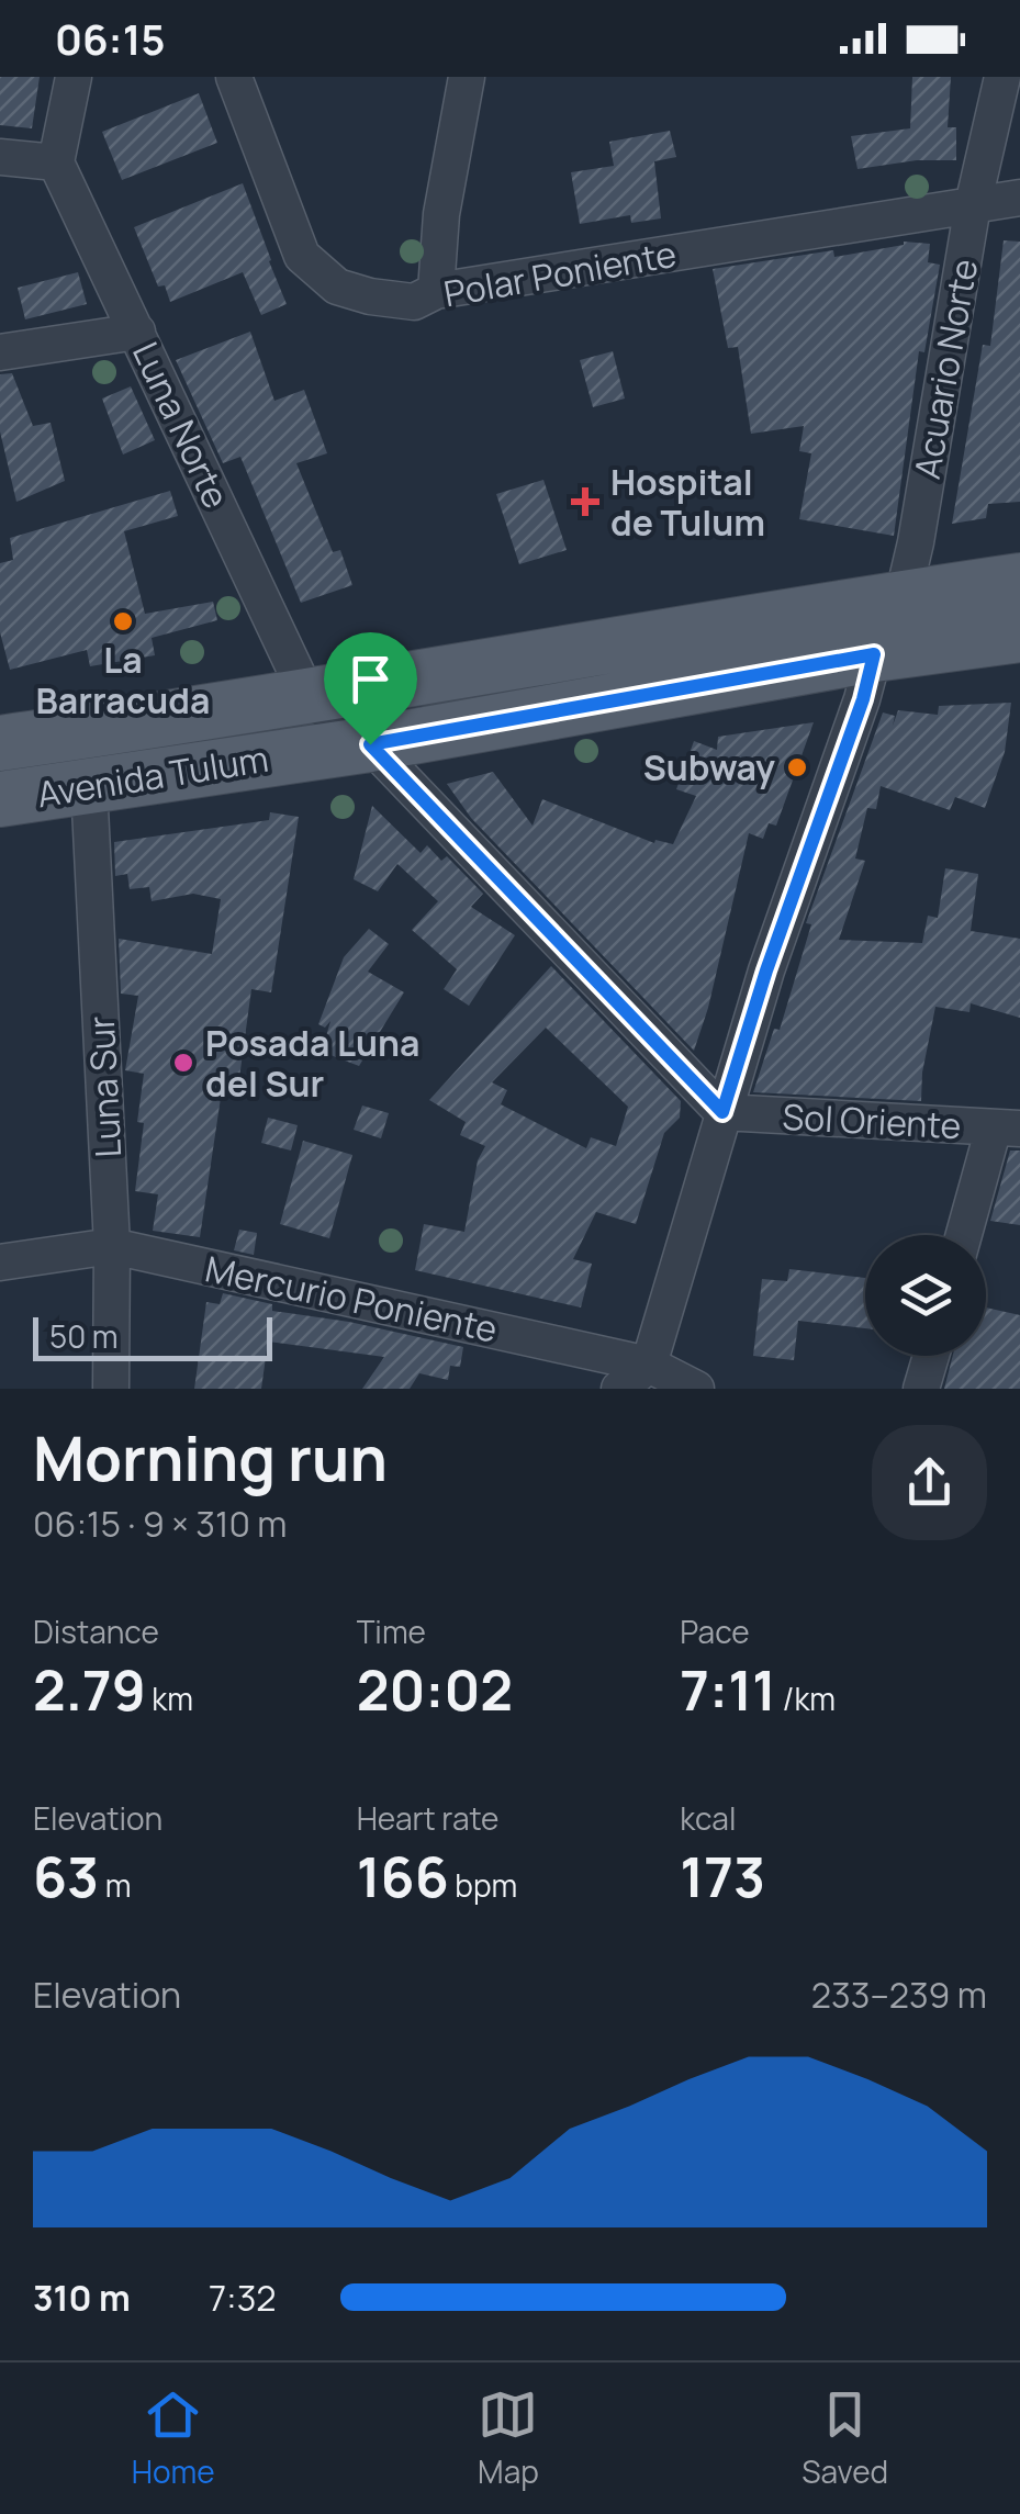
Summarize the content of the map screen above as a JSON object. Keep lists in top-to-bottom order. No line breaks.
{"streets":{"main road":["Avenida Tulum"],"street":["Polar Poniente","Acuario Norte","Luna Norte","Luna Sur","Sol Oriente","Mercurio Poniente"]},"crossings":[["Polar Poniente","Acuario Norte"],["Acuario Norte","Luna Norte"],["Acuario Norte","Avenida Tulum"],["Acuario Norte","Sol Oriente"],["Acuario Norte","Mercurio Poniente"],["Luna Norte","Avenida Tulum"],["Luna Norte","Sol Oriente"],["Avenida Tulum","Luna Sur"],["Luna Sur","Mercurio Poniente"]],"places":{"health":["Hospital de Tulum"],"other":["La Barracuda","Subway","Posada Luna del Sur"]},"scale_bar":"50 m","page":{"status":"06:15","scale":"50 m","heading":["Morning run","06:15 · 9 × 310 m"],"stats":[["Distance","2.79 km"],["Time","20:02"],["Pace","7:11 /km"],["Elevation","63 m"],["Heart rate","166 bpm"],["kcal","173"]],"chart":["Elevation","233–239 m"],"list":[{"name":"310 m","note":"7:32"}],"tabs":["Home","Map","Saved"]}}
